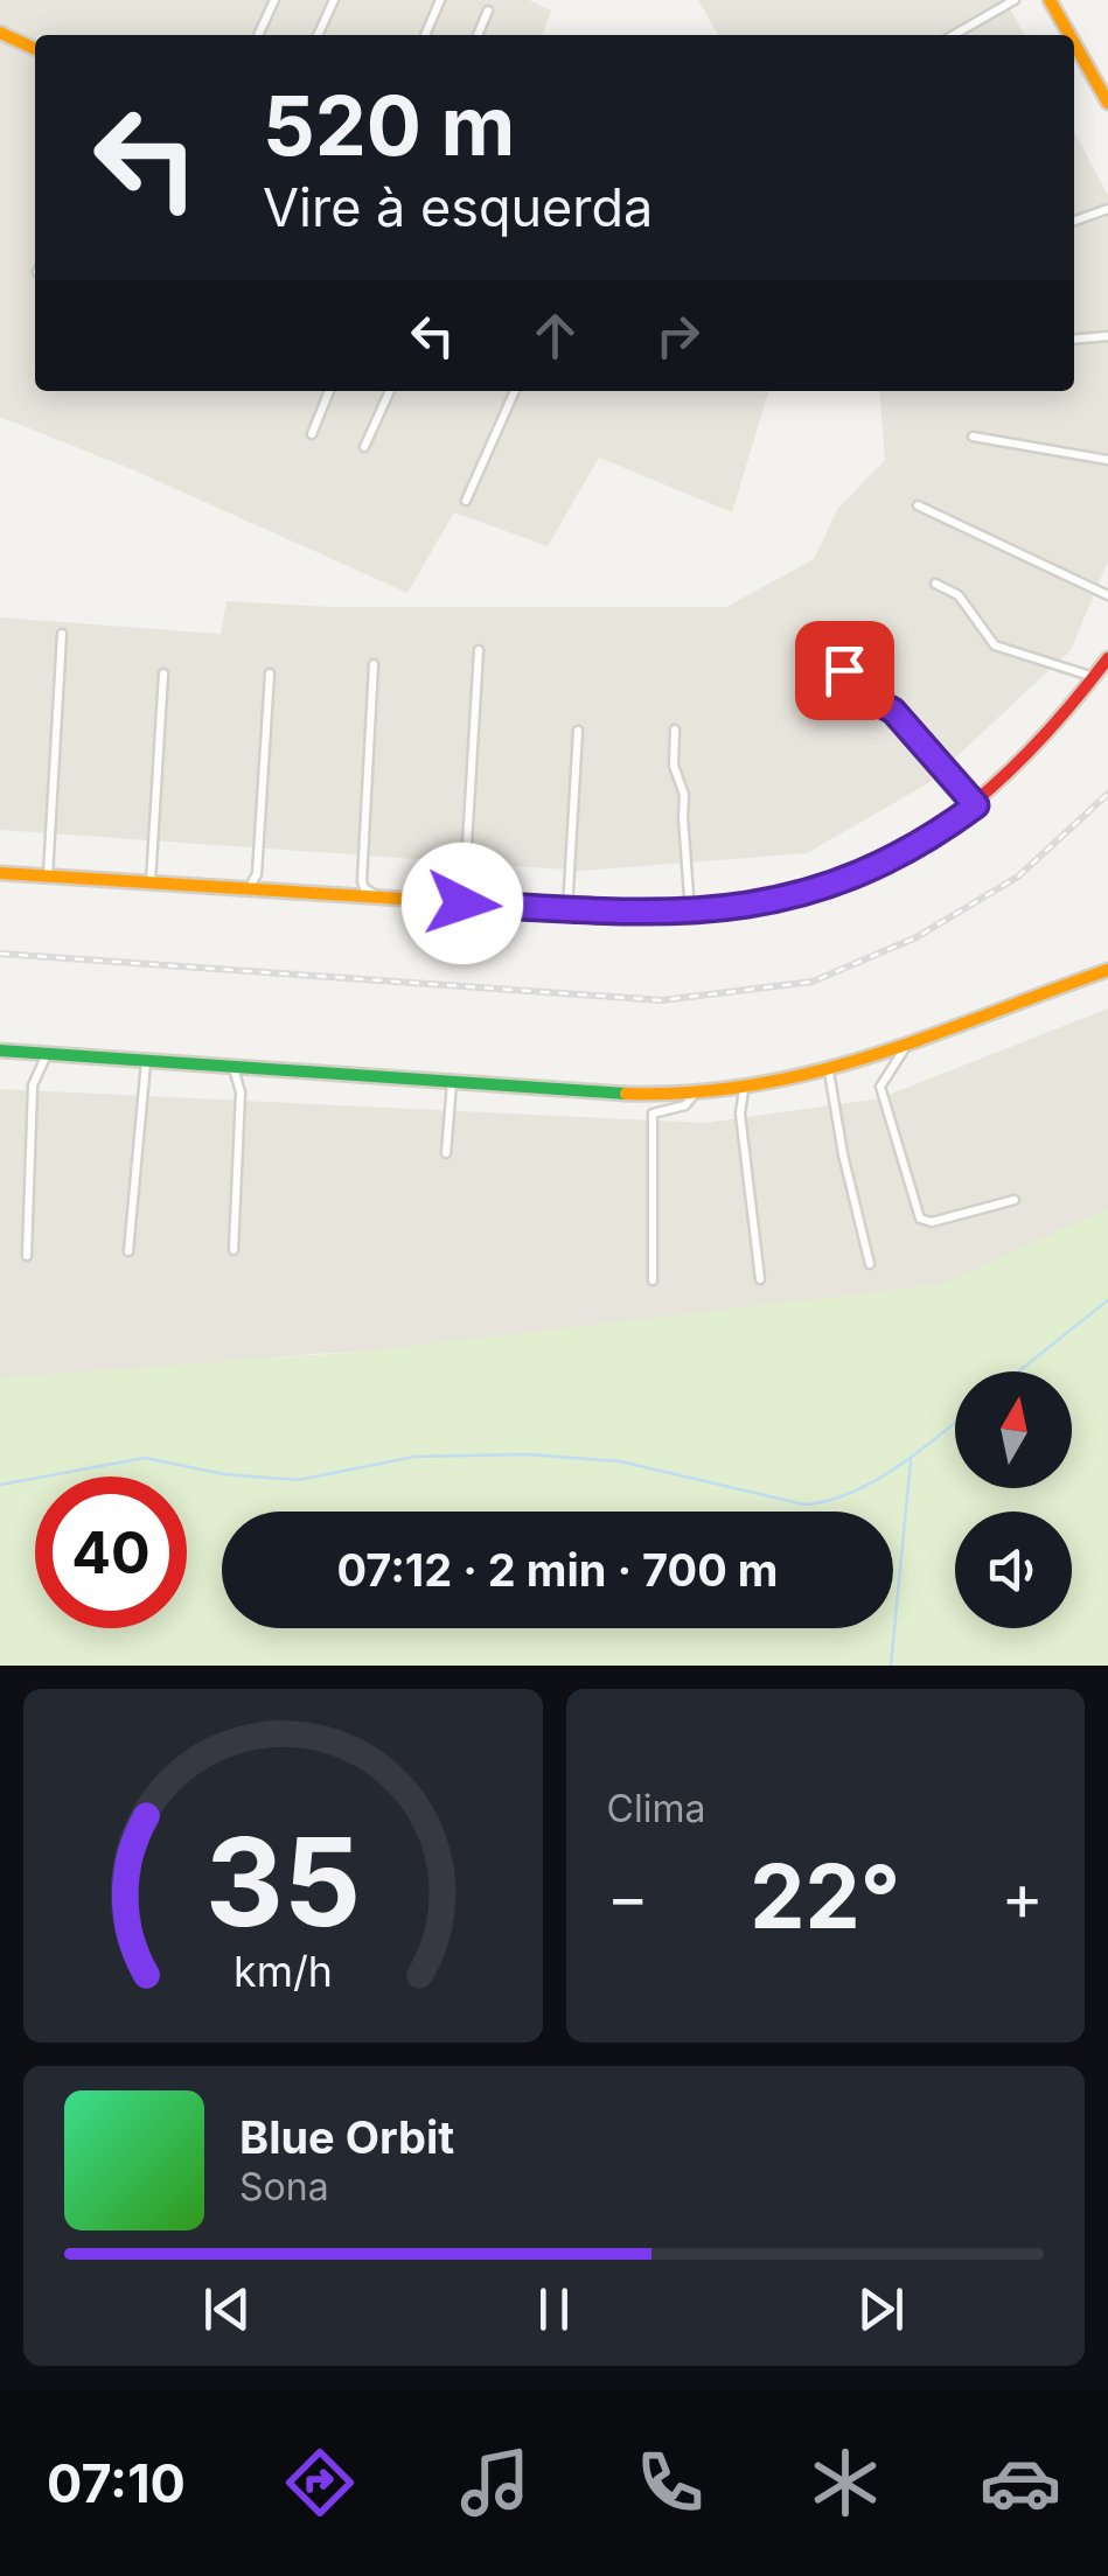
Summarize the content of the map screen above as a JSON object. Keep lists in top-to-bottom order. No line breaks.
{"north":"top","page":{"turn":["520 m","Vire à esquerda"],"limit":"40","trip":"07:12 · 2 min · 700 m","tile":"Clima","heat":["−","22°","+"],"song":["Blue Orbit","Sona"],"tabs":"07:10","gauge":["35","km/h"]}}
